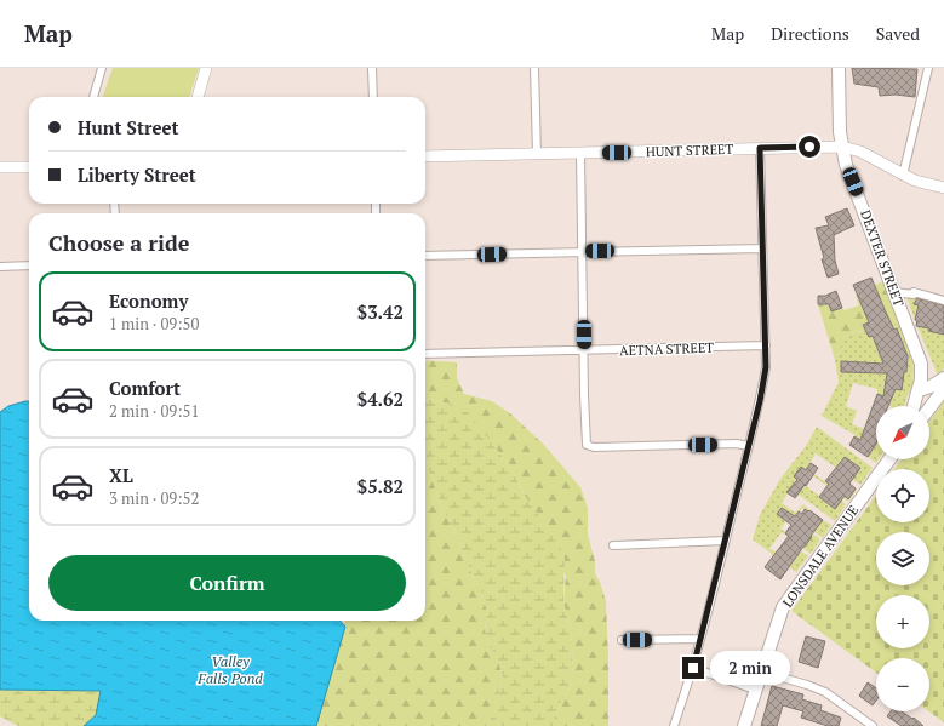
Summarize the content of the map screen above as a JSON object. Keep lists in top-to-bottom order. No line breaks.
{"streets":{"main road":["HUNT STREET","DEXTER STREET","LONSDALE AVENUE"],"street":["AETNA STREET"]},"crossings":[["HUNT STREET","DEXTER STREET"]],"water":["Valley Falls Pond"],"north":"bottom left","page":{"header":"Map","nav":["Map","Directions","Saved"],"banner":["Hunt Street","Liberty Street"],"heading":"Choose a ride","list":[{"name":"Economy","note":"1 min · 09:50","value":"$3.42"},{"name":"Comfort","note":"2 min · 09:51","value":"$4.62"},{"name":"XL","note":"3 min · 09:52","value":"$5.82"}],"map_buttons":["+","−"],"buttons":"Confirm","bubble":"2 min"}}
